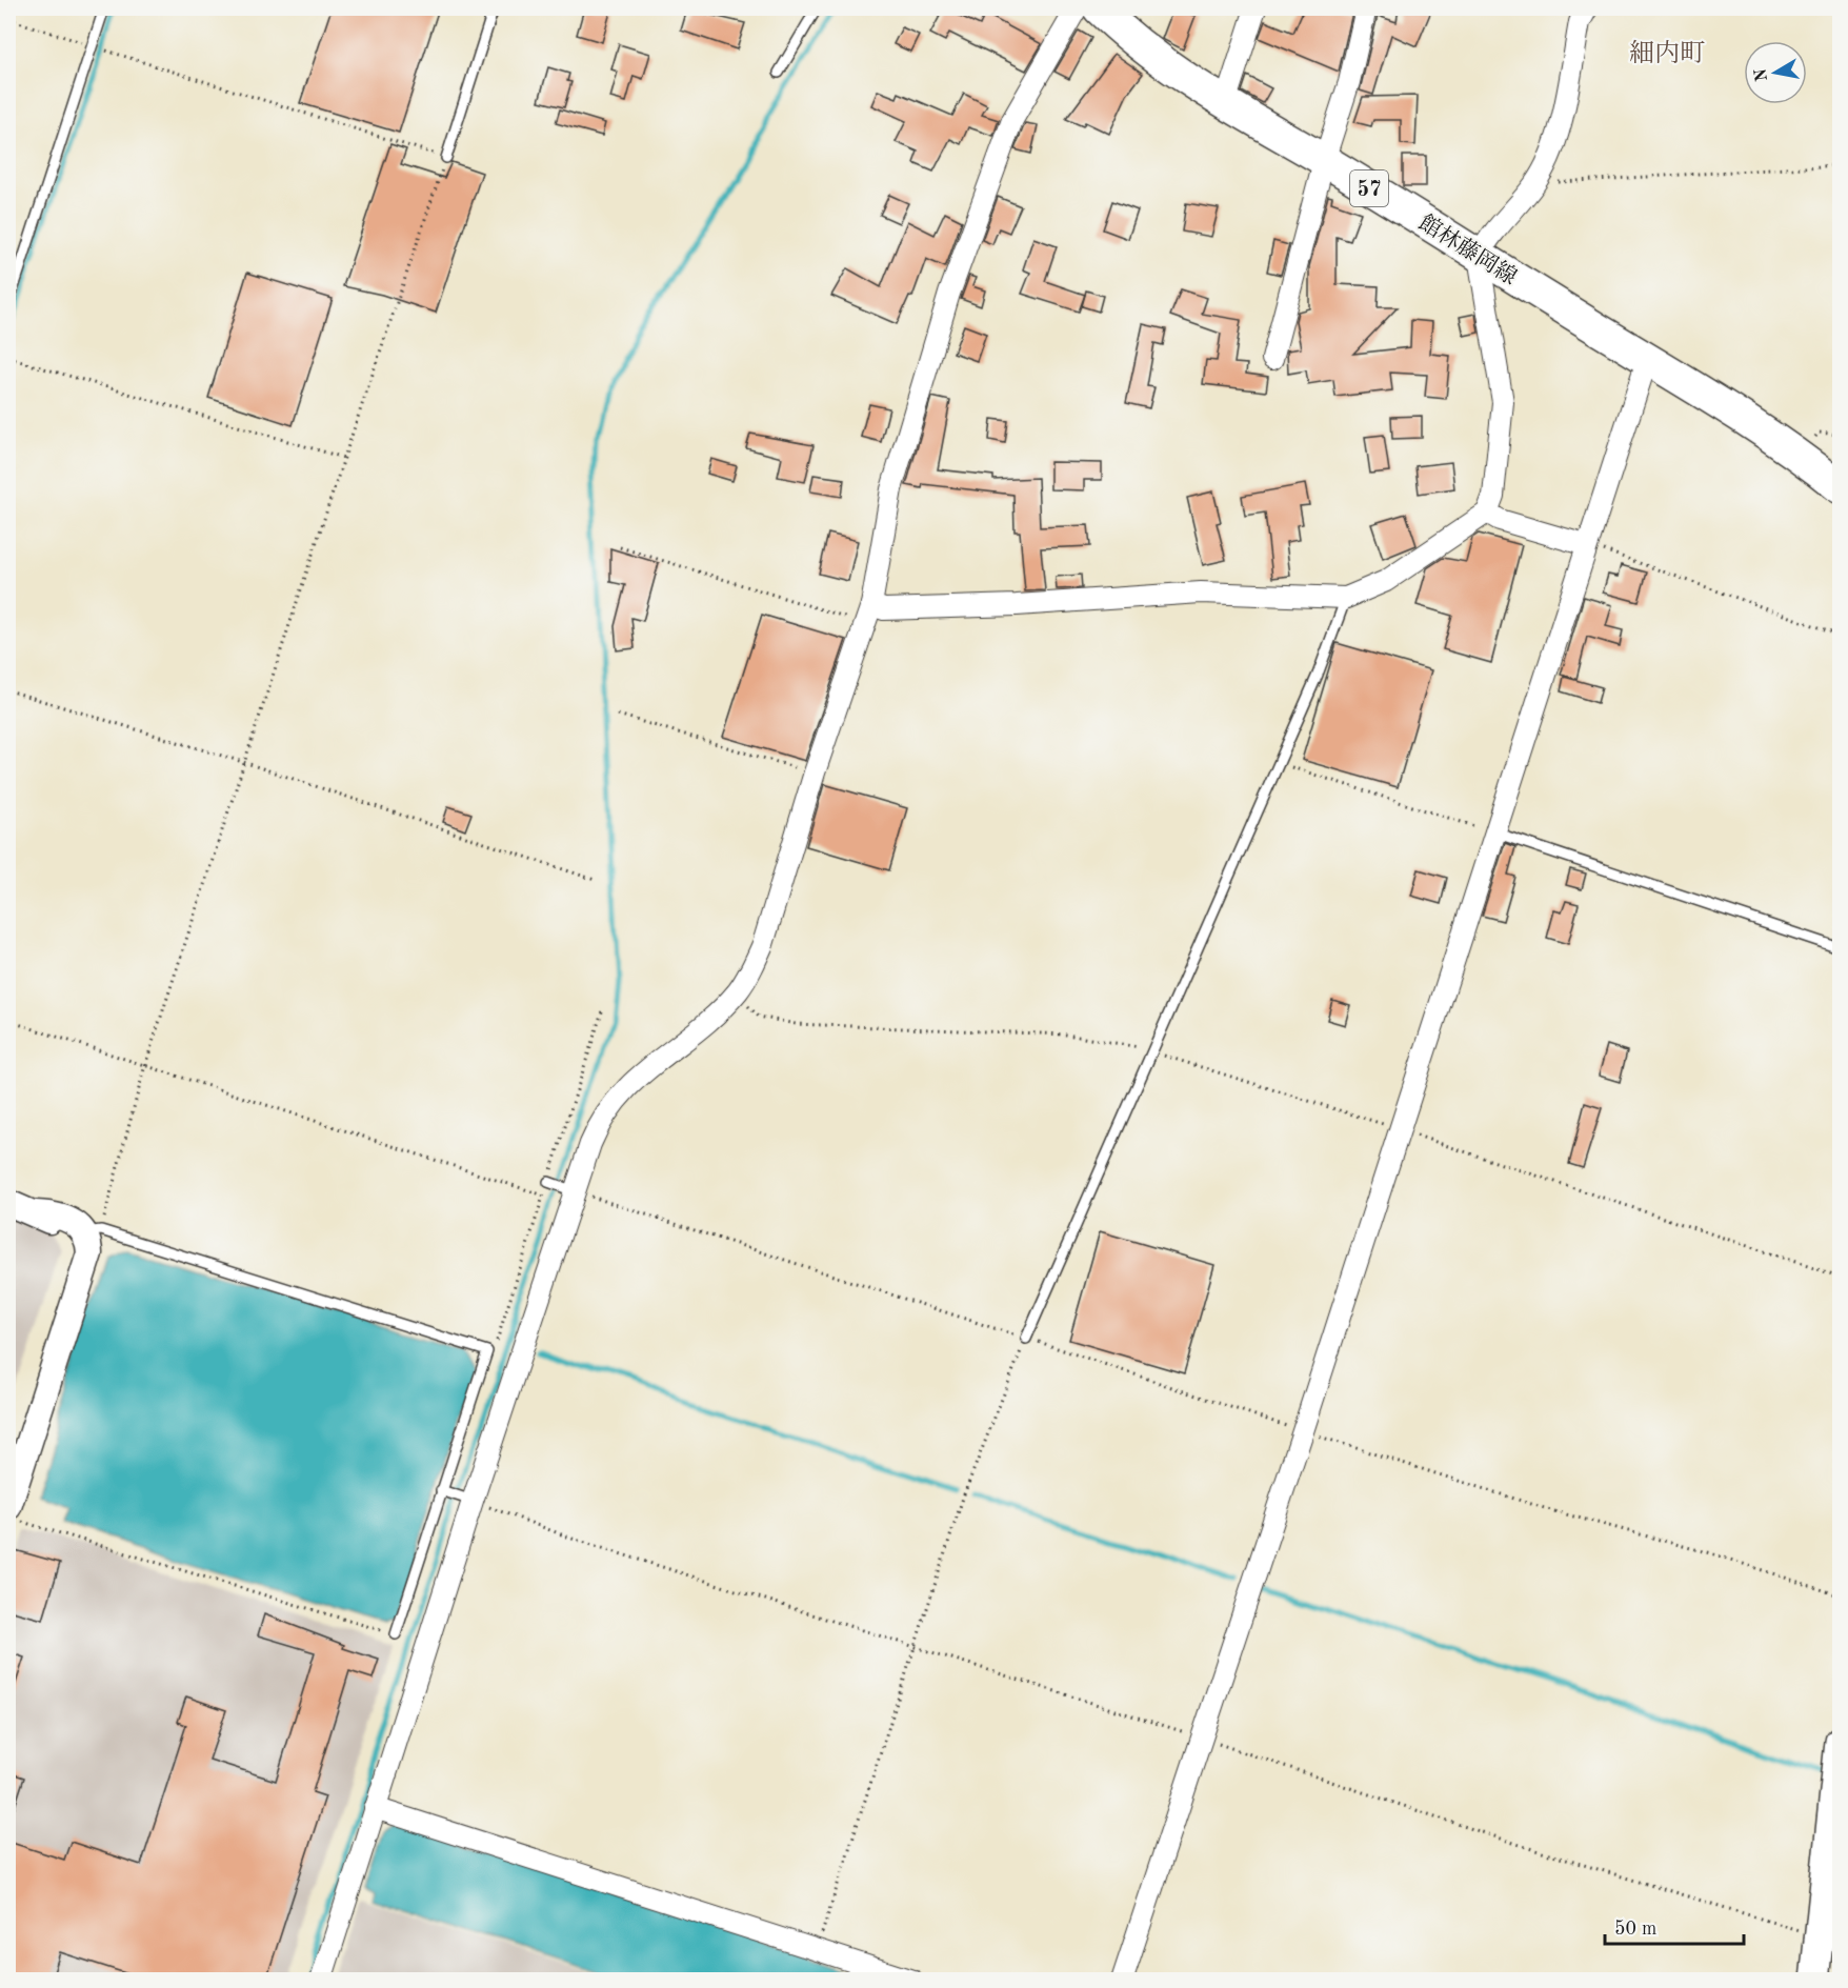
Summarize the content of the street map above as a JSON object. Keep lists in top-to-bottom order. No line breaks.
{"streets":{"main road":["57","館林藤岡線"]},"districts":["細内町"],"scale_bar":"50 m","north":"left"}
